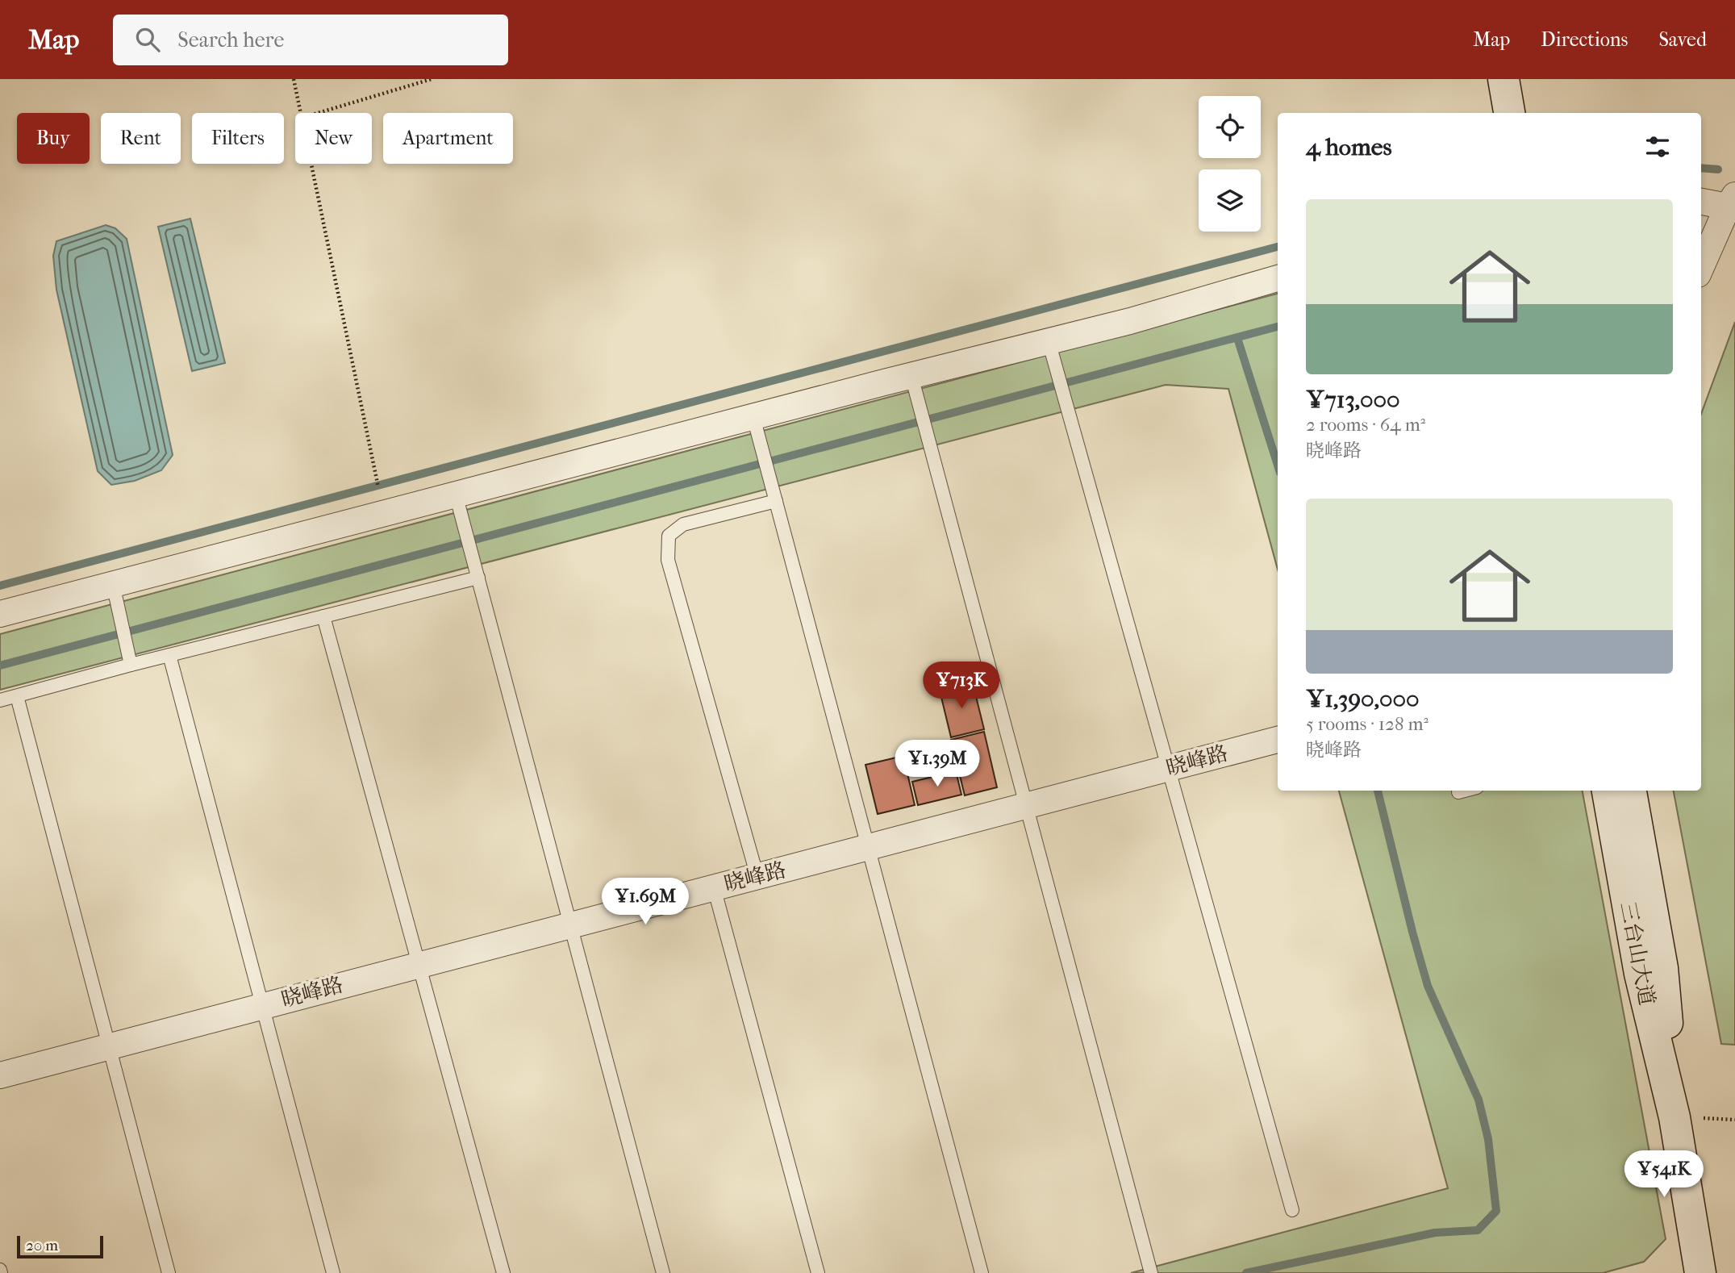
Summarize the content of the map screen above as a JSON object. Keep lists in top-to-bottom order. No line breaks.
{"streets":{"main road":["三台山大道"],"street":["晓峰路"]},"scale_bar":"20 m","page":{"header":"Map","search":"Search here","nav":["Map","Directions","Saved"],"chip":["Buy","Rent","Filters","New","Apartment"],"heading":"4 homes","list":[{"name":"¥713,000","note":"2 rooms · 64 m² · 晓峰路"},{"name":"¥1,390,000","note":"5 rooms · 128 m² · 晓峰路"}],"price":["¥713K","¥1.39M","¥1.69M","¥541K"],"scale":"20 m"}}
